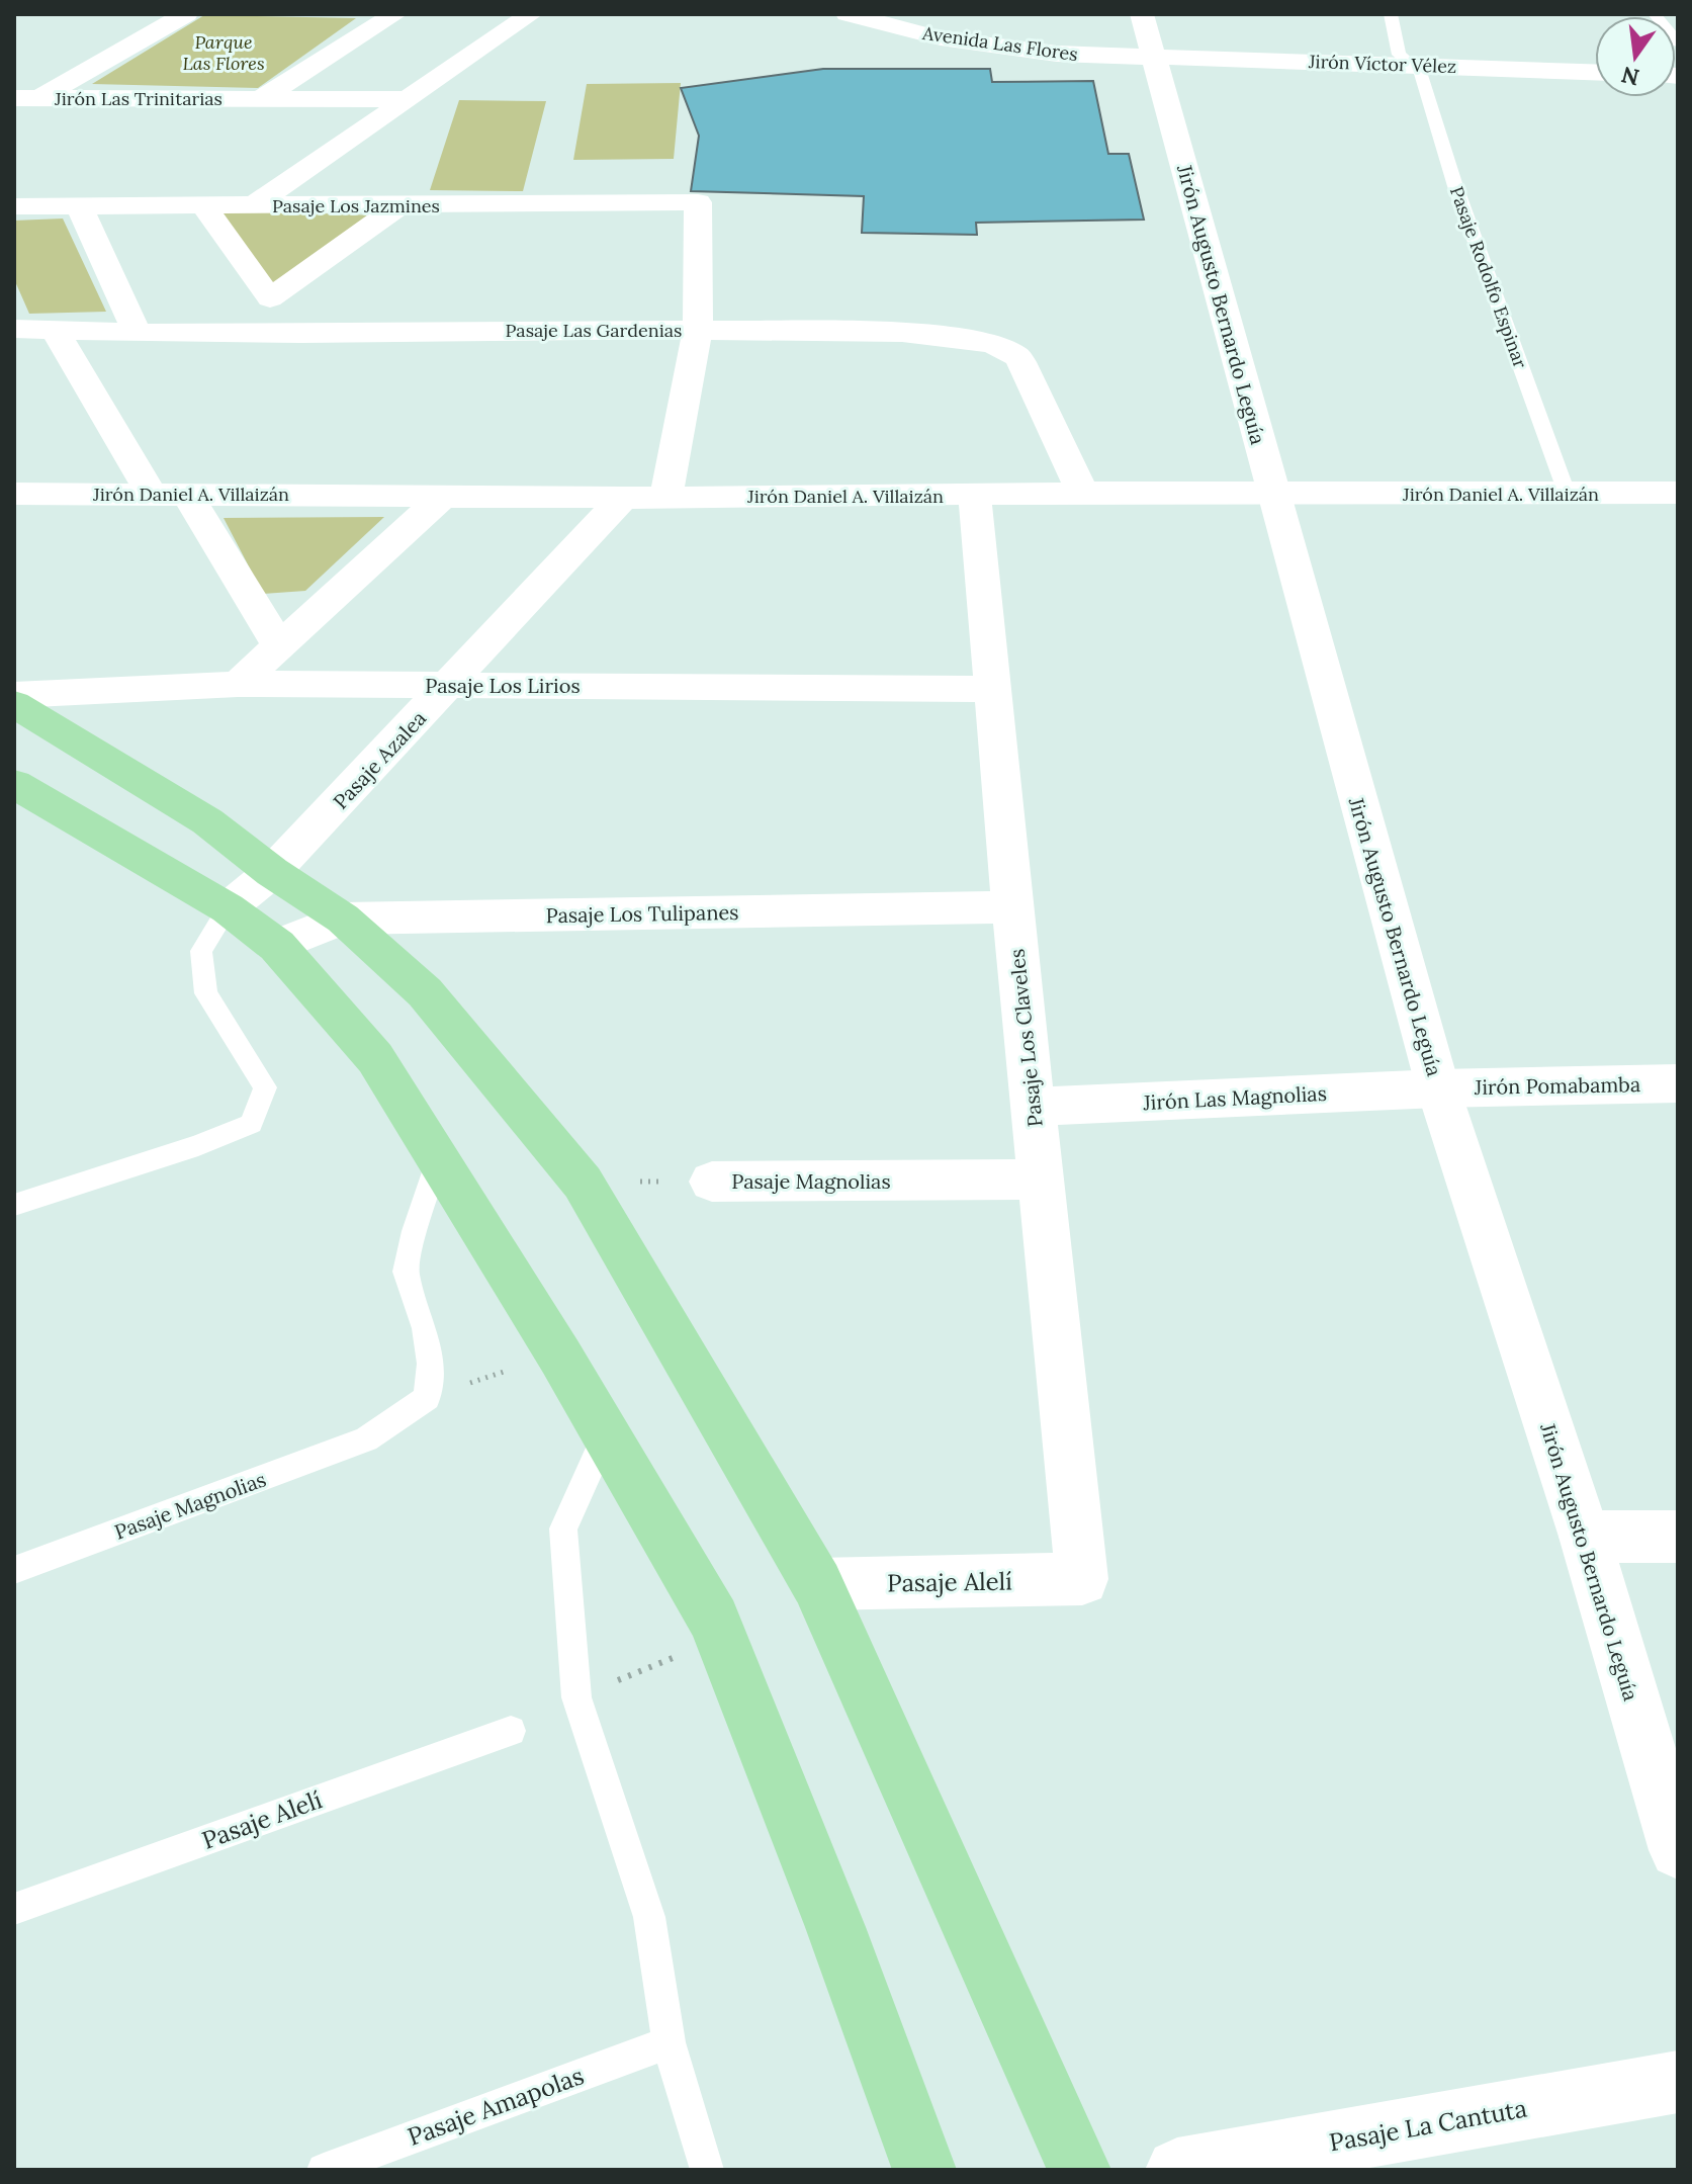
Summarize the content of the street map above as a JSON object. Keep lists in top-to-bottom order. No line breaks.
{"streets":{"street":["Avenida Las Flores","Jirón Víctor Vélez","Jirón Las Trinitarias","Pasaje Los Jazmines","Jirón Augusto Bernardo Leguía","Pasaje Las Gardenias","Jirón Daniel A. Villaizán","Pasaje Los Lirios","Pasaje Azalea","Pasaje Los Tulipanes","Pasaje Los Claveles","Jirón Pomabamba","Jirón Las Magnolias","Pasaje Magnolias","Pasaje Alelí","Pasaje La Cantuta"],"lane":["Pasaje Rodolfo Espinar","Pasaje Amapolas"]},"crossings":[["Avenida Las Flores","Jirón Víctor Vélez"],["Avenida Las Flores","Jirón Augusto Bernardo Leguía"],["Jirón Víctor Vélez","Pasaje Rodolfo Espinar"],["Jirón Víctor Vélez","Jirón Augusto Bernardo Leguía"],["Pasaje Los Jazmines","Pasaje Las Gardenias"],["Pasaje Rodolfo Espinar","Jirón Daniel A. Villaizán"],["Jirón Augusto Bernardo Leguía","Jirón Daniel A. Villaizán"],["Jirón Augusto Bernardo Leguía","Jirón Pomabamba"],["Jirón Augusto Bernardo Leguía","Jirón Las Magnolias"],["Pasaje Las Gardenias","Jirón Daniel A. Villaizán"],["Jirón Daniel A. Villaizán","Pasaje Azalea"],["Jirón Daniel A. Villaizán","Pasaje Los Claveles"],["Pasaje Los Lirios","Pasaje Azalea"],["Pasaje Los Lirios","Pasaje Los Claveles"],["Pasaje Los Tulipanes","Pasaje Los Claveles"],["Pasaje Los Claveles","Jirón Las Magnolias"],["Pasaje Los Claveles","Pasaje Magnolias"],["Pasaje Los Claveles","Pasaje Alelí"],["Jirón Pomabamba","Jirón Las Magnolias"]],"parks":["Parque Las Flores"],"north":"bottom"}
